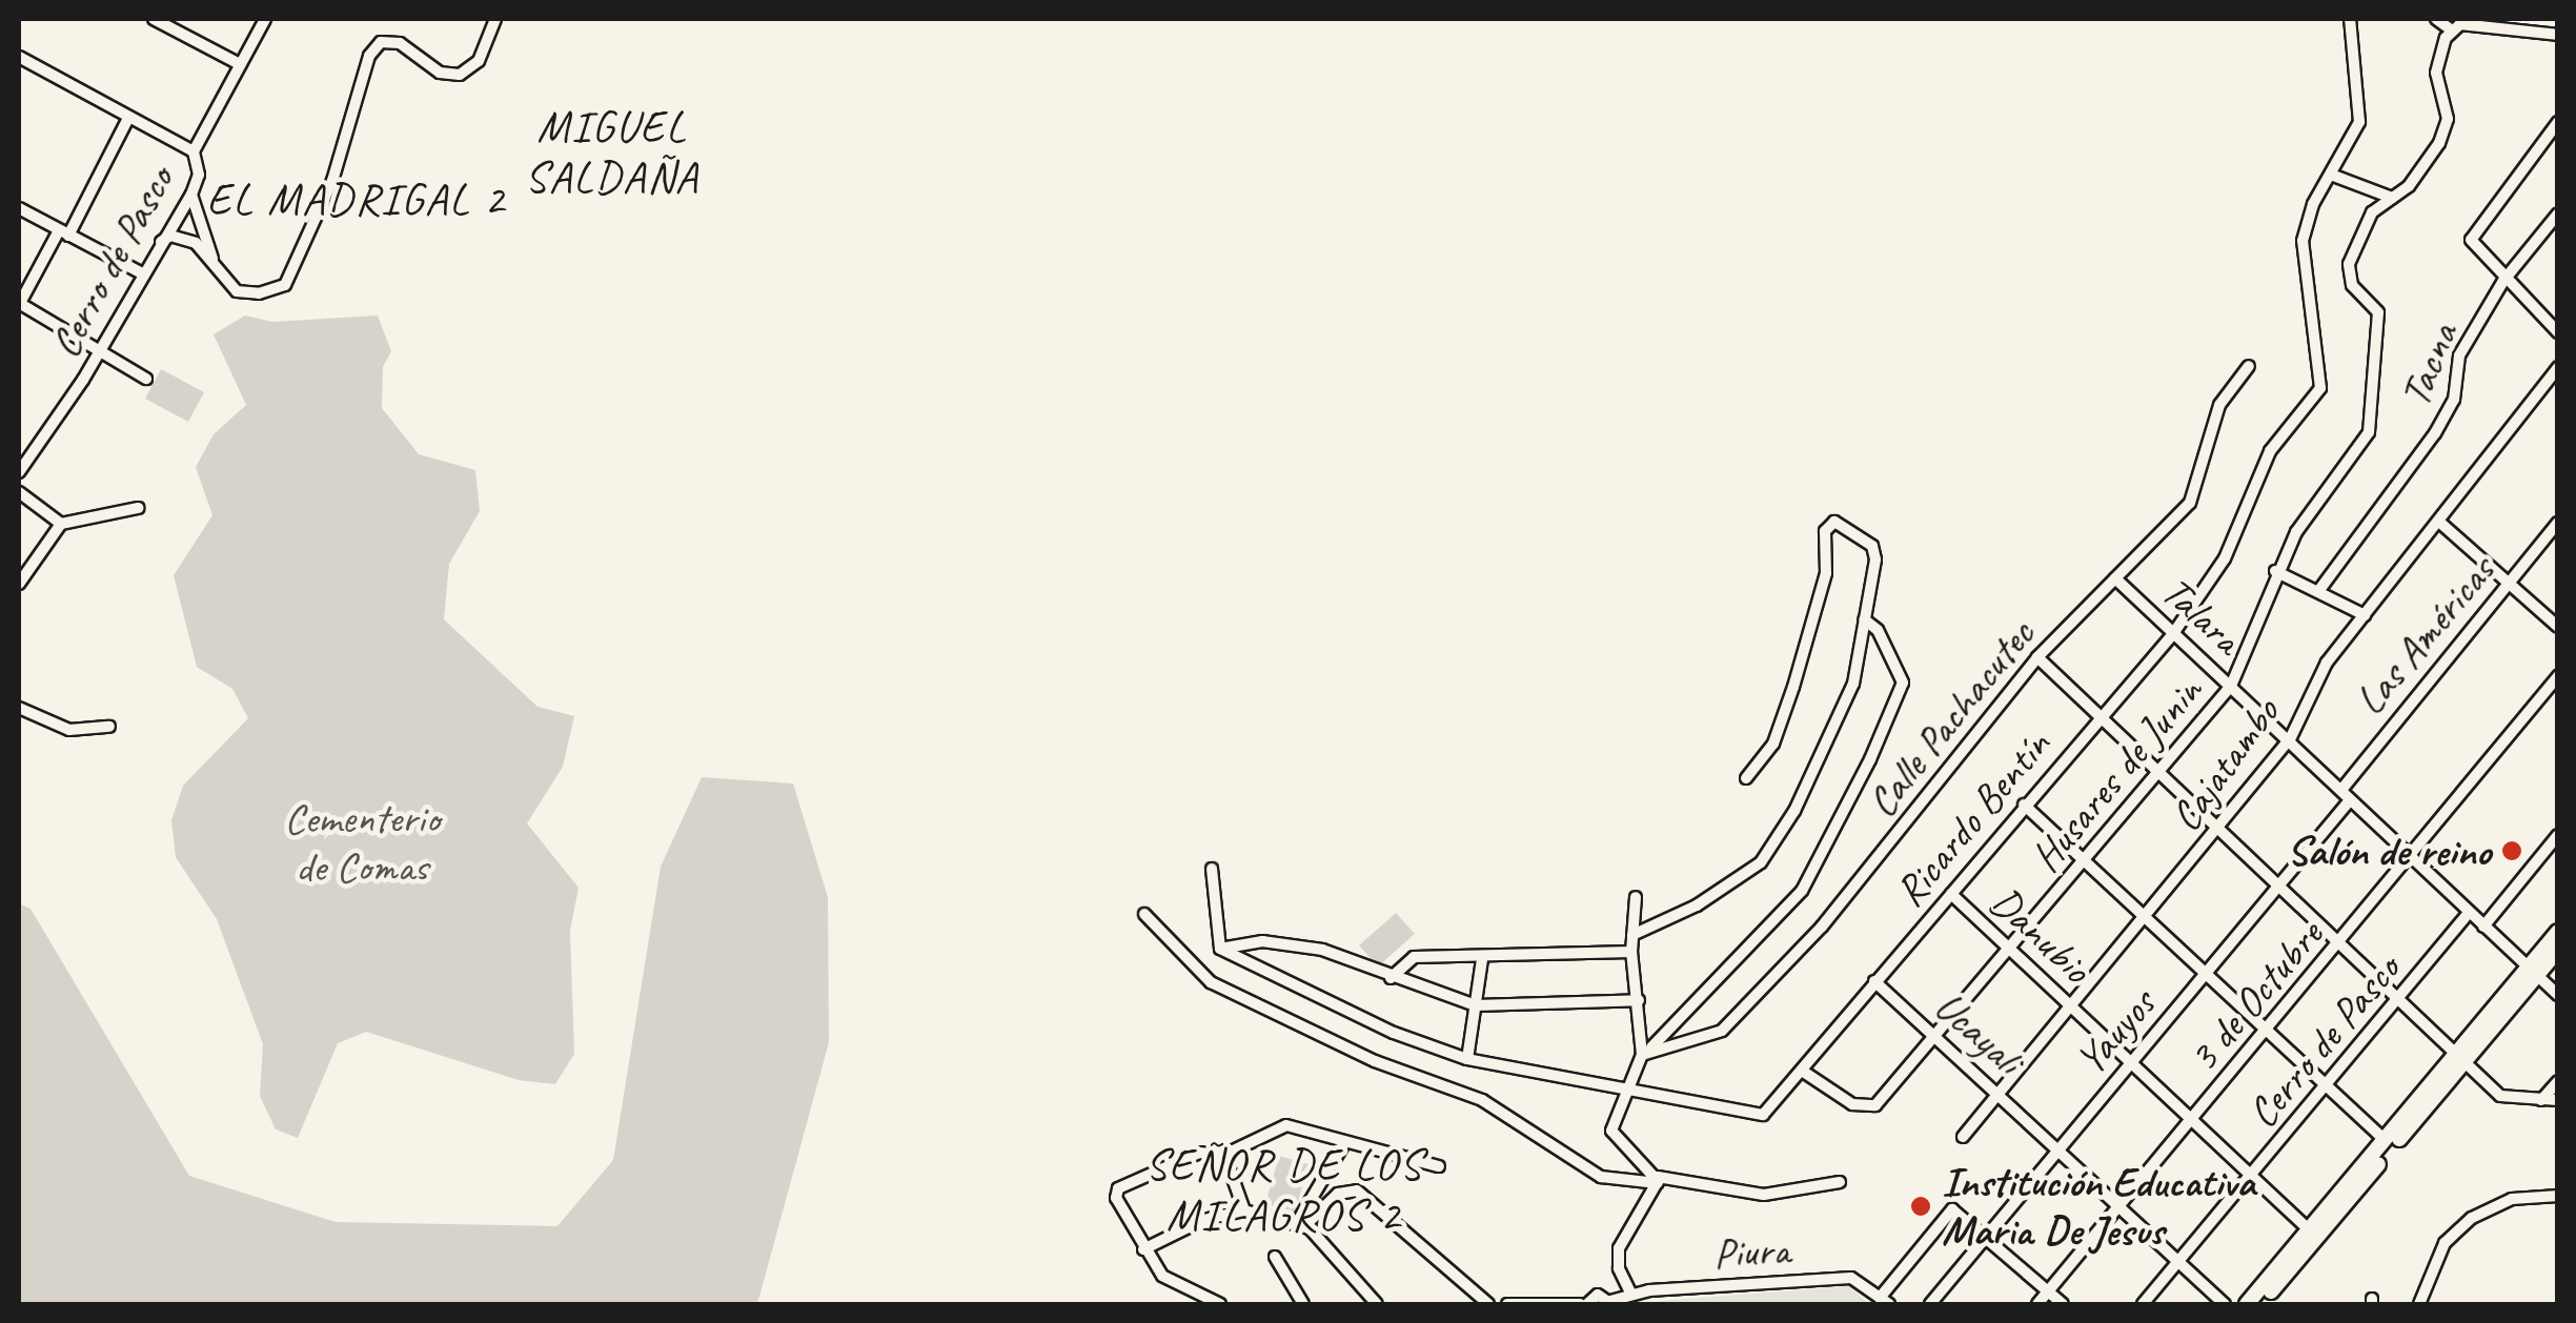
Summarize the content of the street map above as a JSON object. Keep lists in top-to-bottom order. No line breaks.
{"streets":{"street":["Cerro de Pasco","Tacna","Talara","Las Américas","Calle Pachacutec","Cajatambo","Husares de Junin","Ricardo Bentín","Danubio","3 de Octubre","Yauyos","Ucayali","Piura"]},"crossings":[["Cerro de Pasco","Talara"],["Cerro de Pasco","Danubio"],["Cerro de Pasco","Ucayali"],["Talara","Las Américas"],["Talara","Calle Pachacutec"],["Talara","Cajatambo"],["Talara","Husares de Junin"],["Talara","Ricardo Bentín"],["Talara","3 de Octubre"],["Talara","Yauyos"],["Cajatambo","Danubio"],["Cajatambo","Ucayali"],["Husares de Junin","Ricardo Bentín"],["Husares de Junin","Danubio"],["Husares de Junin","Ucayali"],["Ricardo Bentín","Danubio"],["Ricardo Bentín","Ucayali"],["Danubio","3 de Octubre"],["Danubio","Yauyos"],["3 de Octubre","Ucayali"],["Yauyos","Ucayali"]],"districts":["MIGUEL SALDAÑA","EL MADRIGAL 2","SEÑOR DE LOS MILAGROS 2"],"parks":["Cementerio de Comas"],"places":["Salón de reino","Institución Educativa Maria De Jesus"]}
